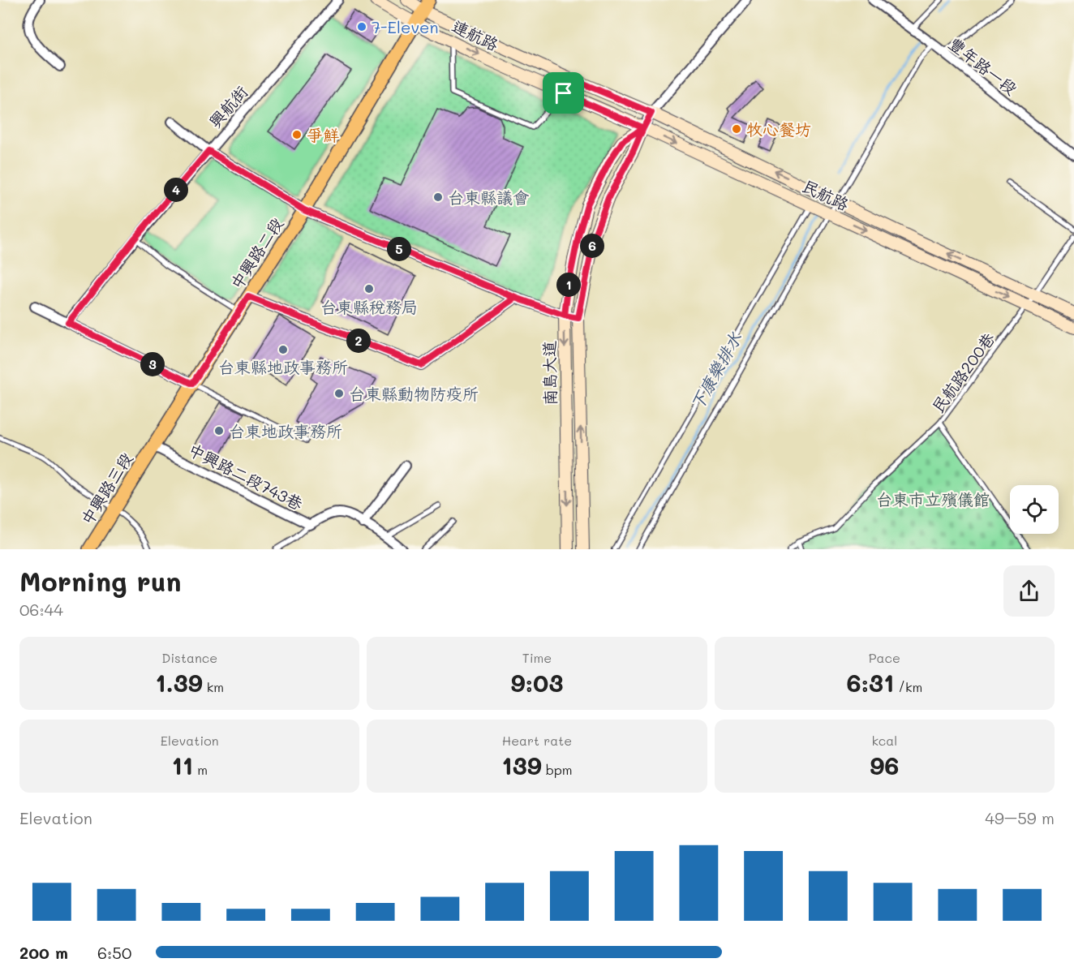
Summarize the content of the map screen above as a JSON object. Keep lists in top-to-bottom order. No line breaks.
{"streets":{"main road":["中興路二段","中興路三段"],"street":["連航路","豐年路一段","興航街","民航路","南島大道","中興路二段743巷"],"lane":["民航路200巷"]},"crossings":[["連航路","民航路"],["連航路","中興路二段"],["民航路","民航路200巷"],["民航路","南島大道"],["中興路二段","中興路二段743巷"],["中興路二段","中興路三段"],["中興路二段743巷","中興路三段"]],"water":["下康樂排水"],"parks":["台東市立殯儀館"],"places":["7-Eleven","牧心餐坊","爭鮮","台東縣議會","台東縣稅務局","台東縣地政事務所","台東縣動物防疫所","台東地政事務所"],"page":{"pins":["4","6","5","1","2","3"],"heading":["Morning run","06:44"],"stats":[["Distance","1.39 km"],["Time","9:03"],["Pace","6:31 /km"],["Elevation","11 m"],["Heart rate","139 bpm"],["kcal","96"]],"chart":["Elevation","49–59 m"],"list":[{"name":"200 m","note":"6:50"}]}}
